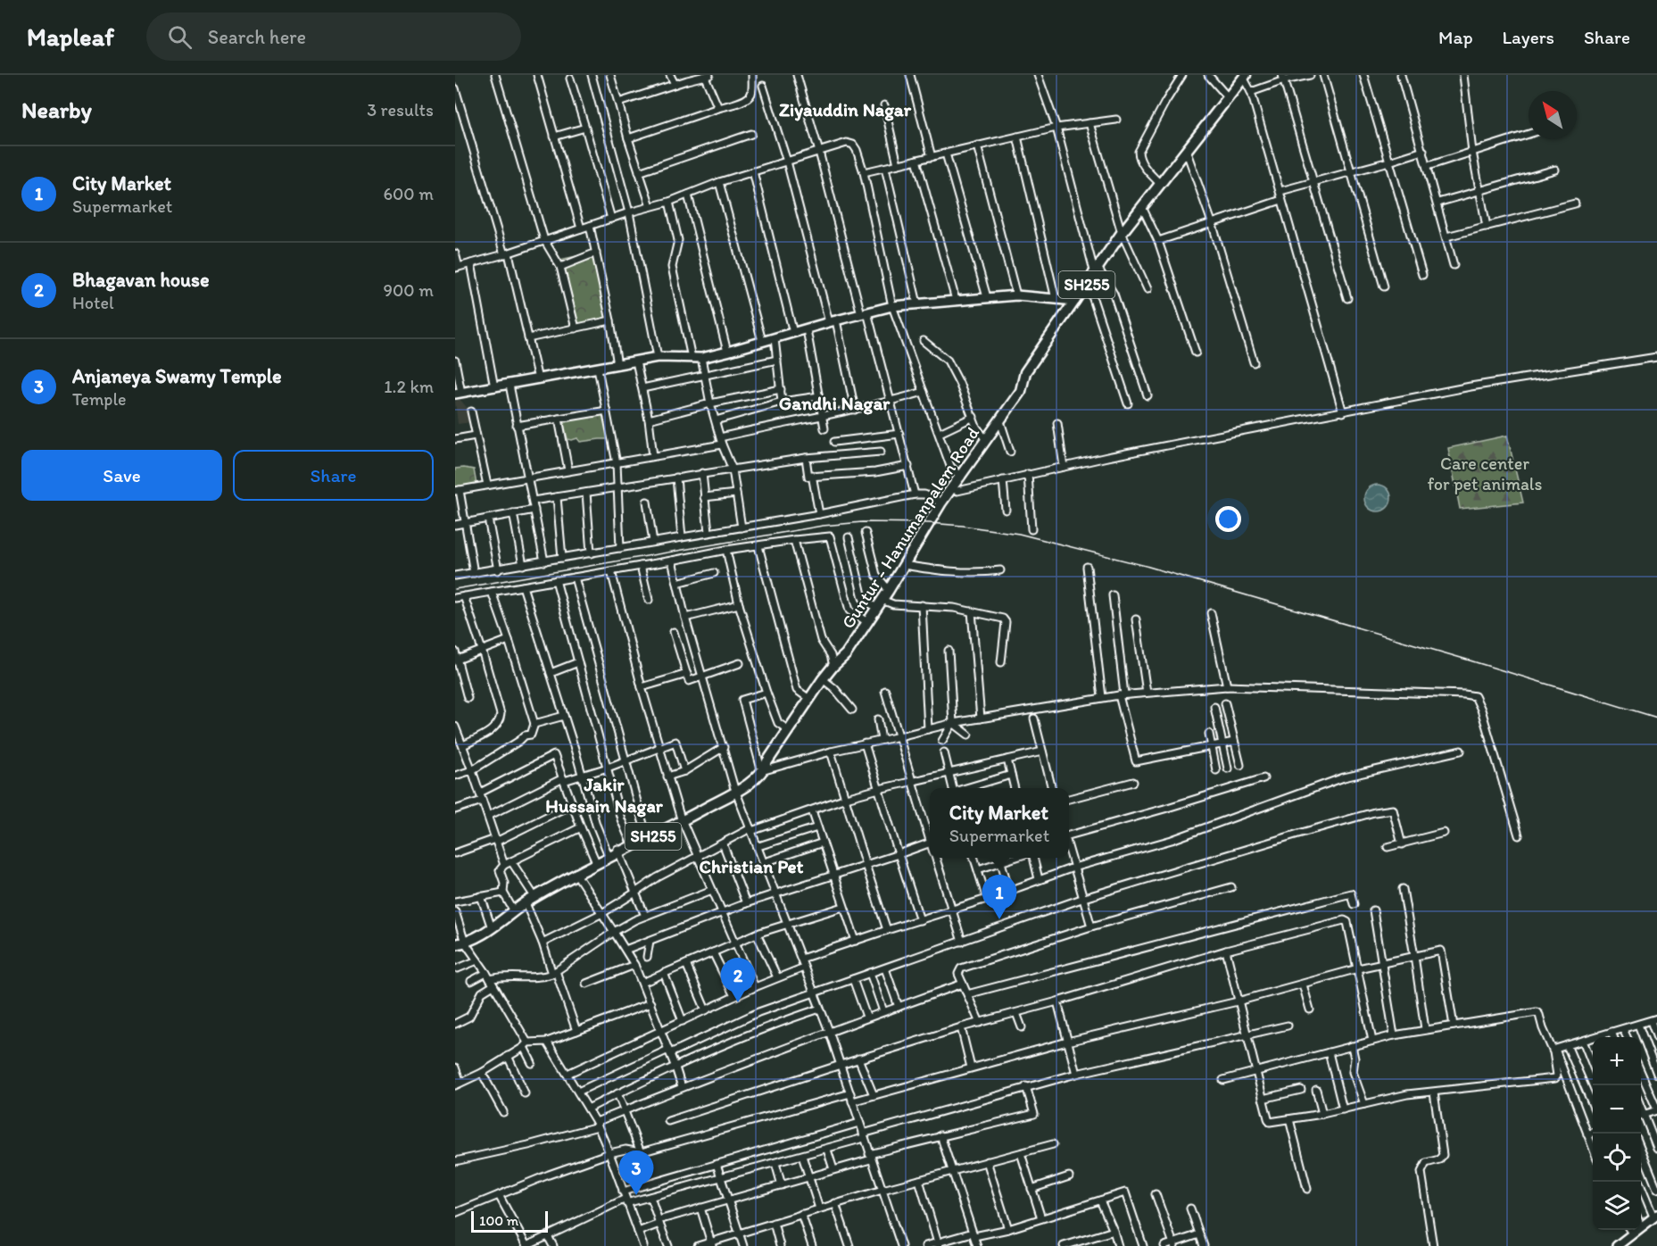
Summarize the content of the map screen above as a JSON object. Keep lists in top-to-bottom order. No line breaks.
{"streets":{"main road":["SH255","Guntur - Hanumanpalem Road"]},"districts":["Ziyauddin Nagar","Gandhi Nagar","Jakir Hussain Nagar","Christian Pet"],"parks":["Care center for pet animals"],"scale_bar":"100 m","north":"top left","page":{"header":"Mapleaf","search":"Search here","nav":["Map","Layers","Share"],"heading":["Nearby","3 results"],"list":[{"mark":"1","name":"City Market","note":"Supermarket","value":"600 m"},{"mark":"2","name":"Bhagavan house","note":"Hotel","value":"900 m"},{"mark":"3","name":"Anjaneya Swamy Temple","note":"Temple","value":"1.2 km"}],"buttons":["Save","Share"],"popup":["City Market","Supermarket"],"pins":["1","2","3"],"map_buttons":["+","−"],"scale":"100 m"}}
